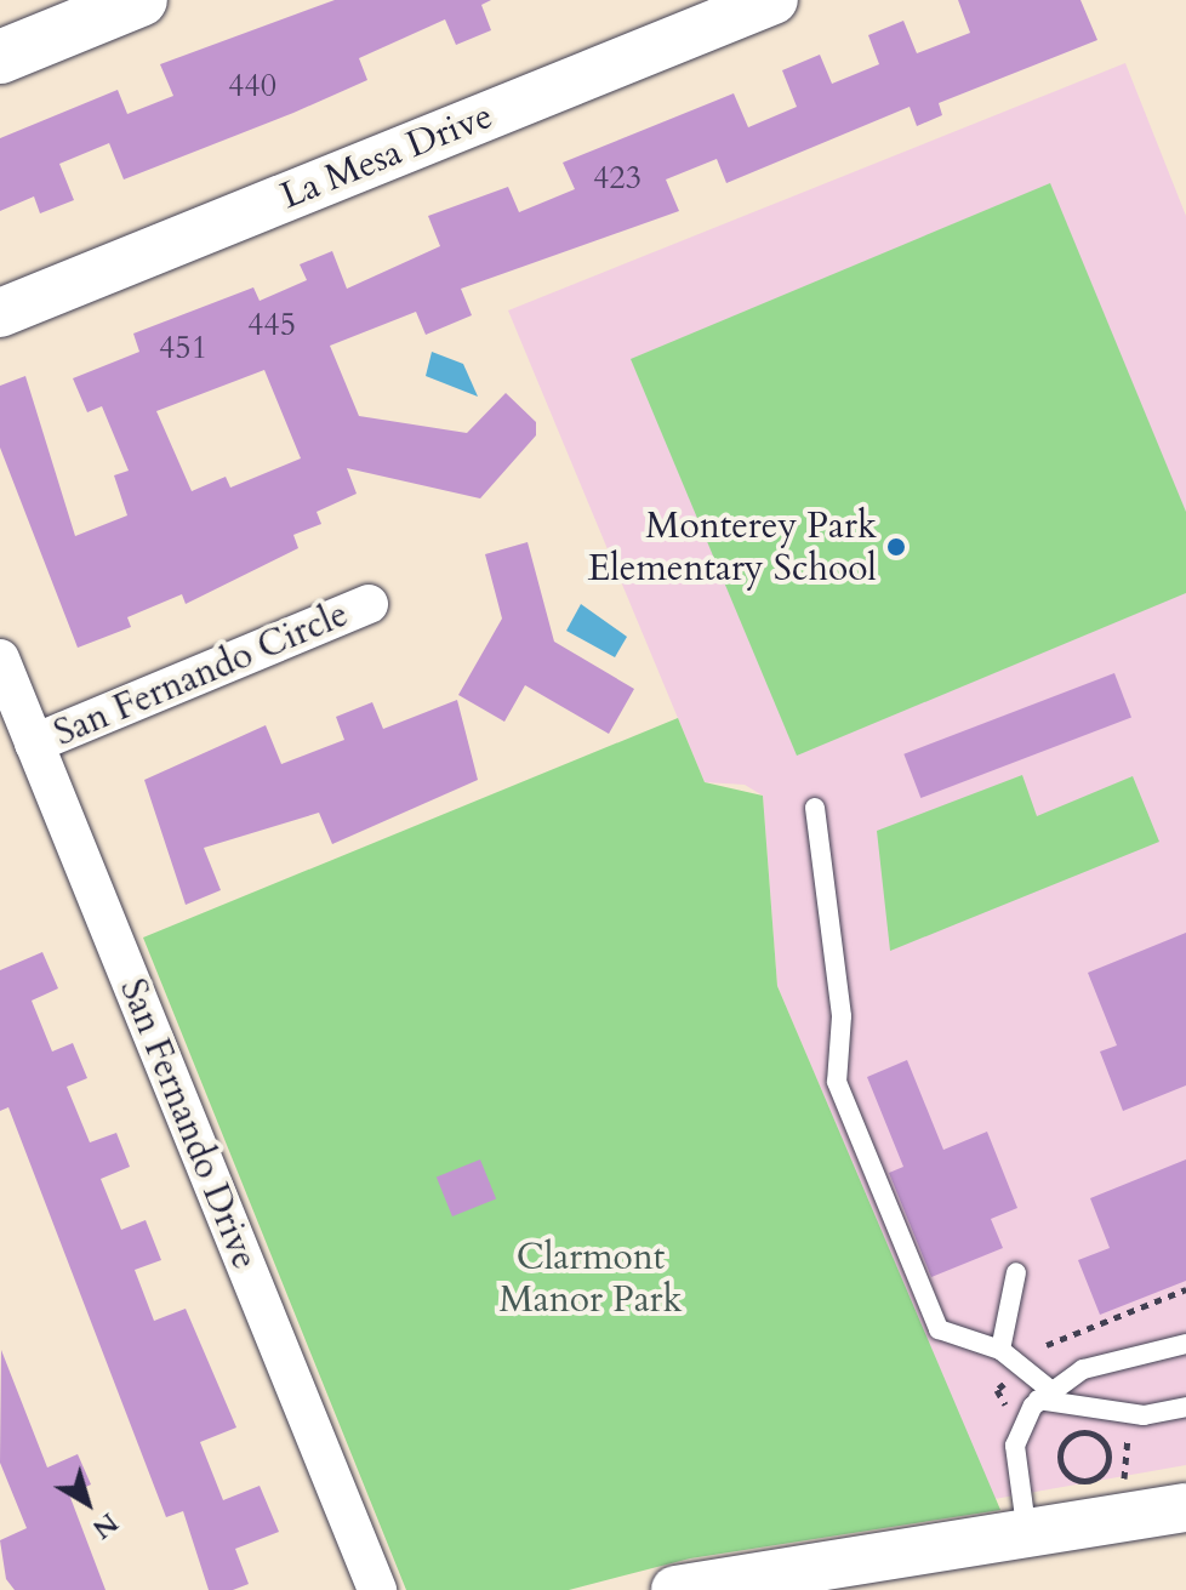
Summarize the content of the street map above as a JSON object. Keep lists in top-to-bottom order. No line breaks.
{"streets":{"street":["La Mesa Drive","San Fernando Circle","San Fernando Drive"]},"crossings":[["San Fernando Circle","San Fernando Drive"]],"parks":["Clarmont Manor Park"],"places":["Monterey Park Elementary School"],"house_numbers":["440","423","445","451"],"north":"bottom right"}
